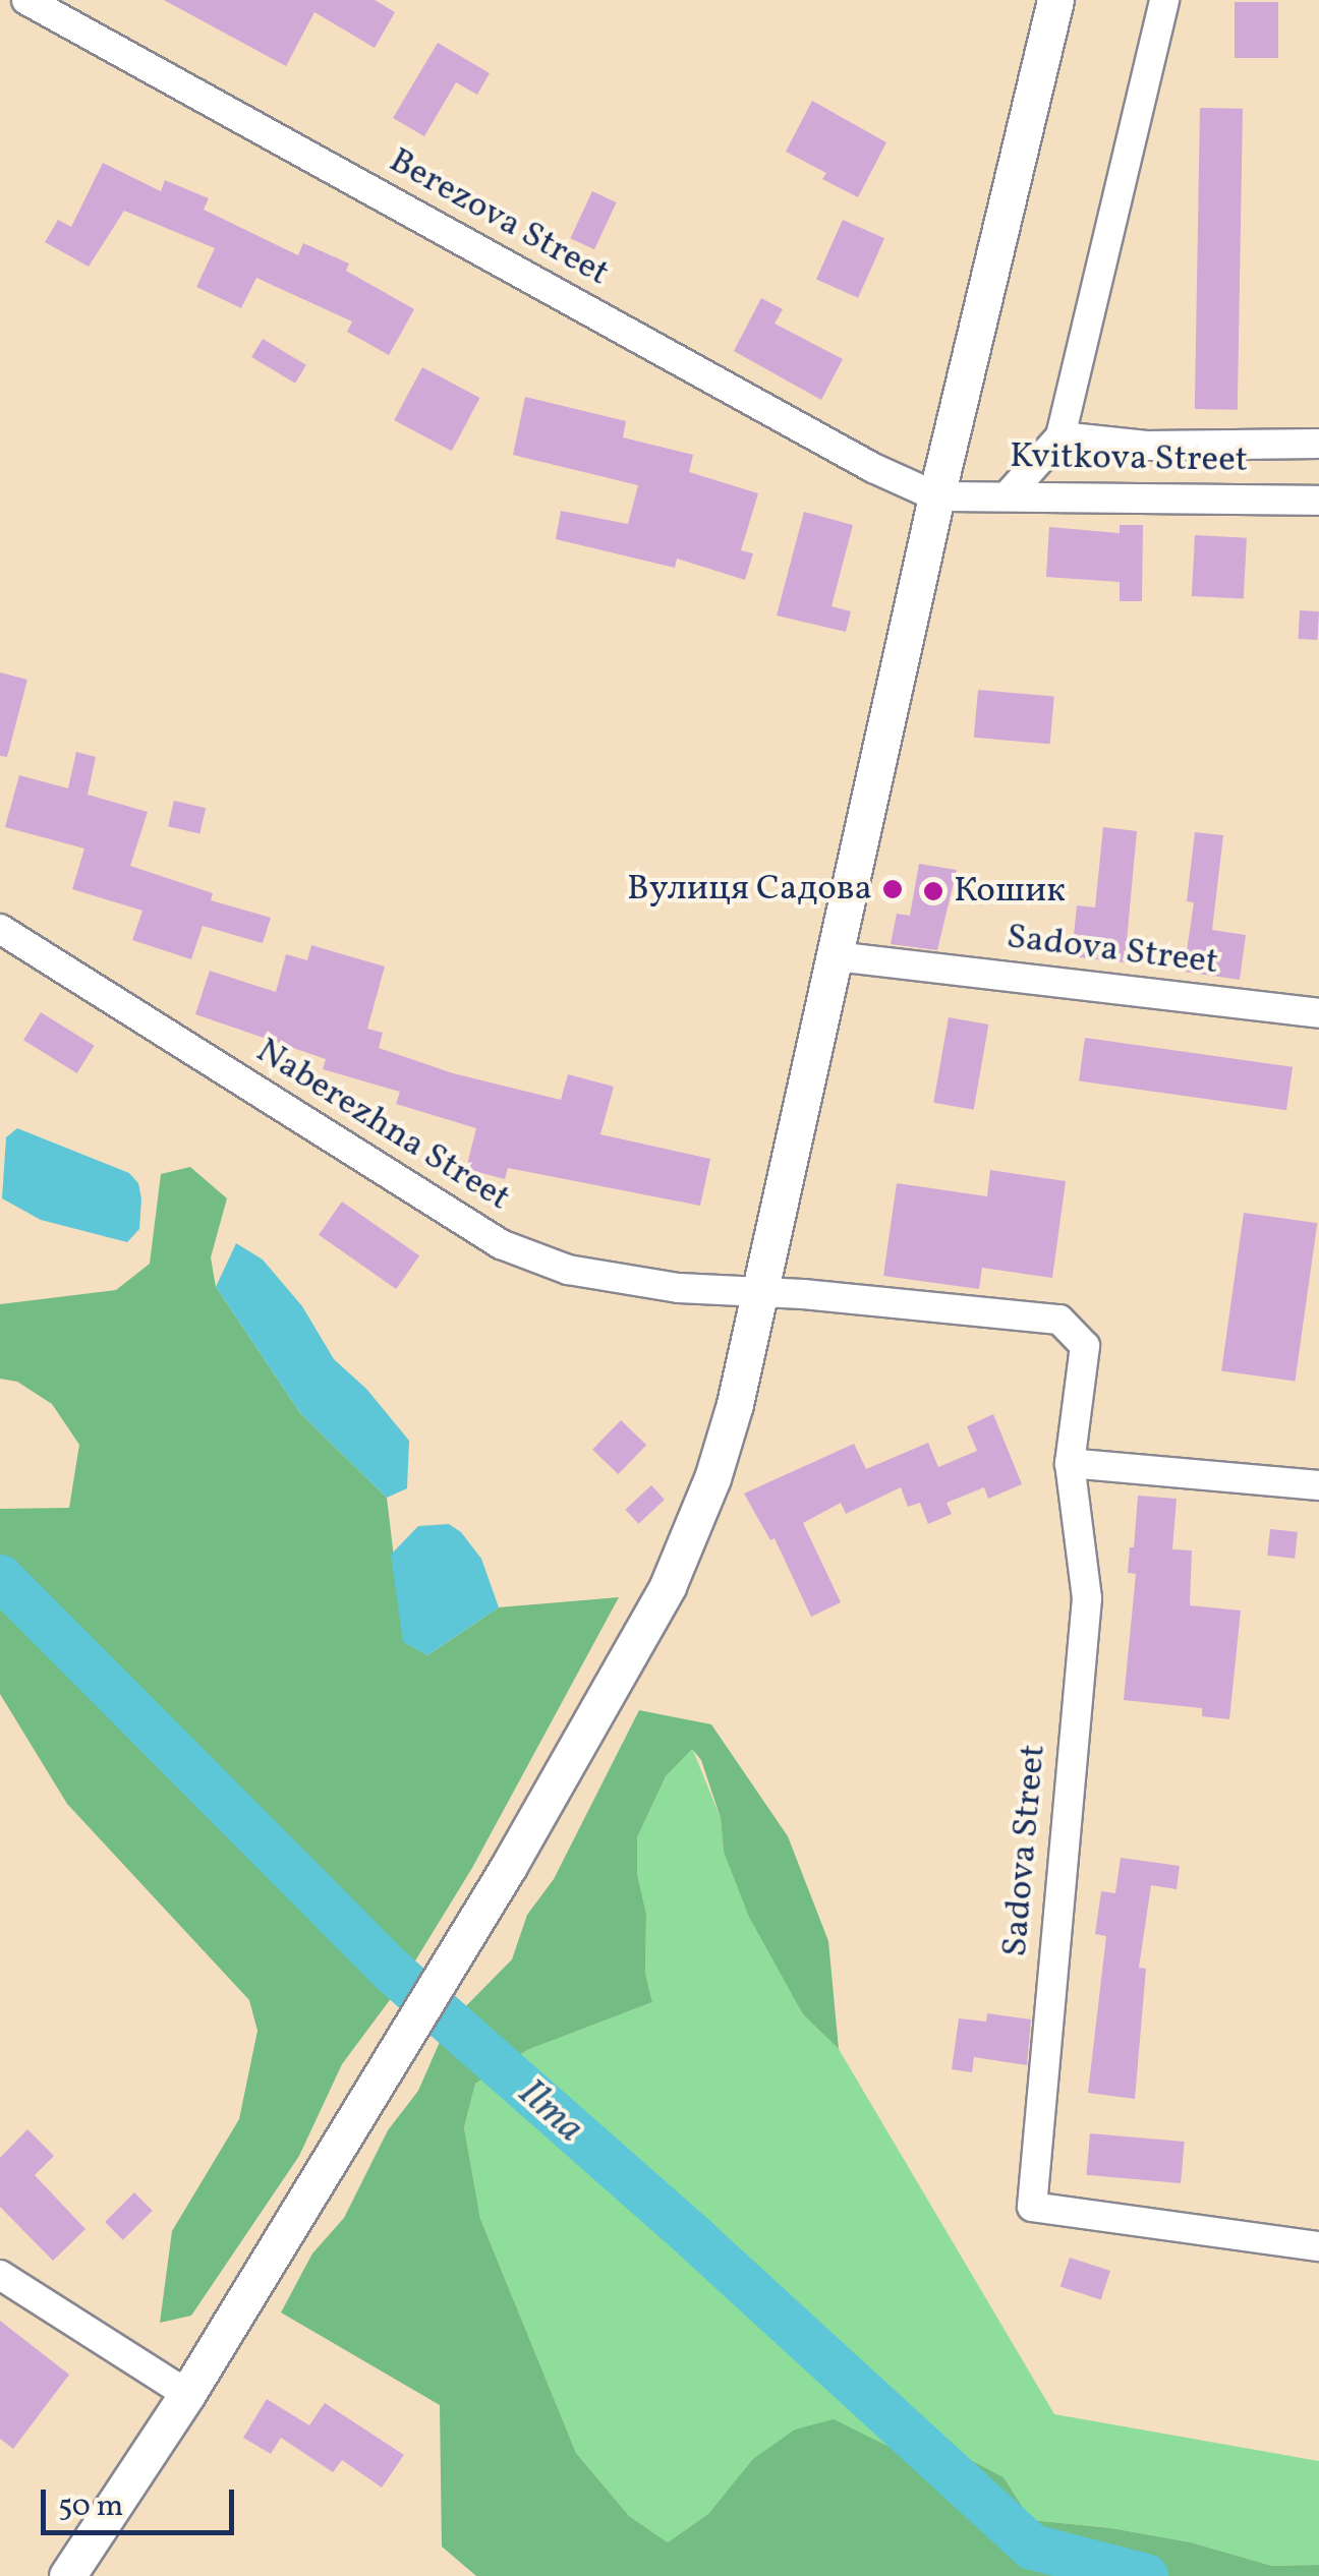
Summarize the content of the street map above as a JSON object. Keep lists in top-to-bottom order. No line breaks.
{"streets":{"street":["Berezova Street","Kvitkova Street","Sadova Street","Naberezhna Street"]},"crossings":[["Berezova Street","Kvitkova Street"],["Sadova Street","Naberezhna Street"]],"water":["Ilma"],"places":["Вулиця Садова","Кошик"],"scale_bar":"50 m"}
